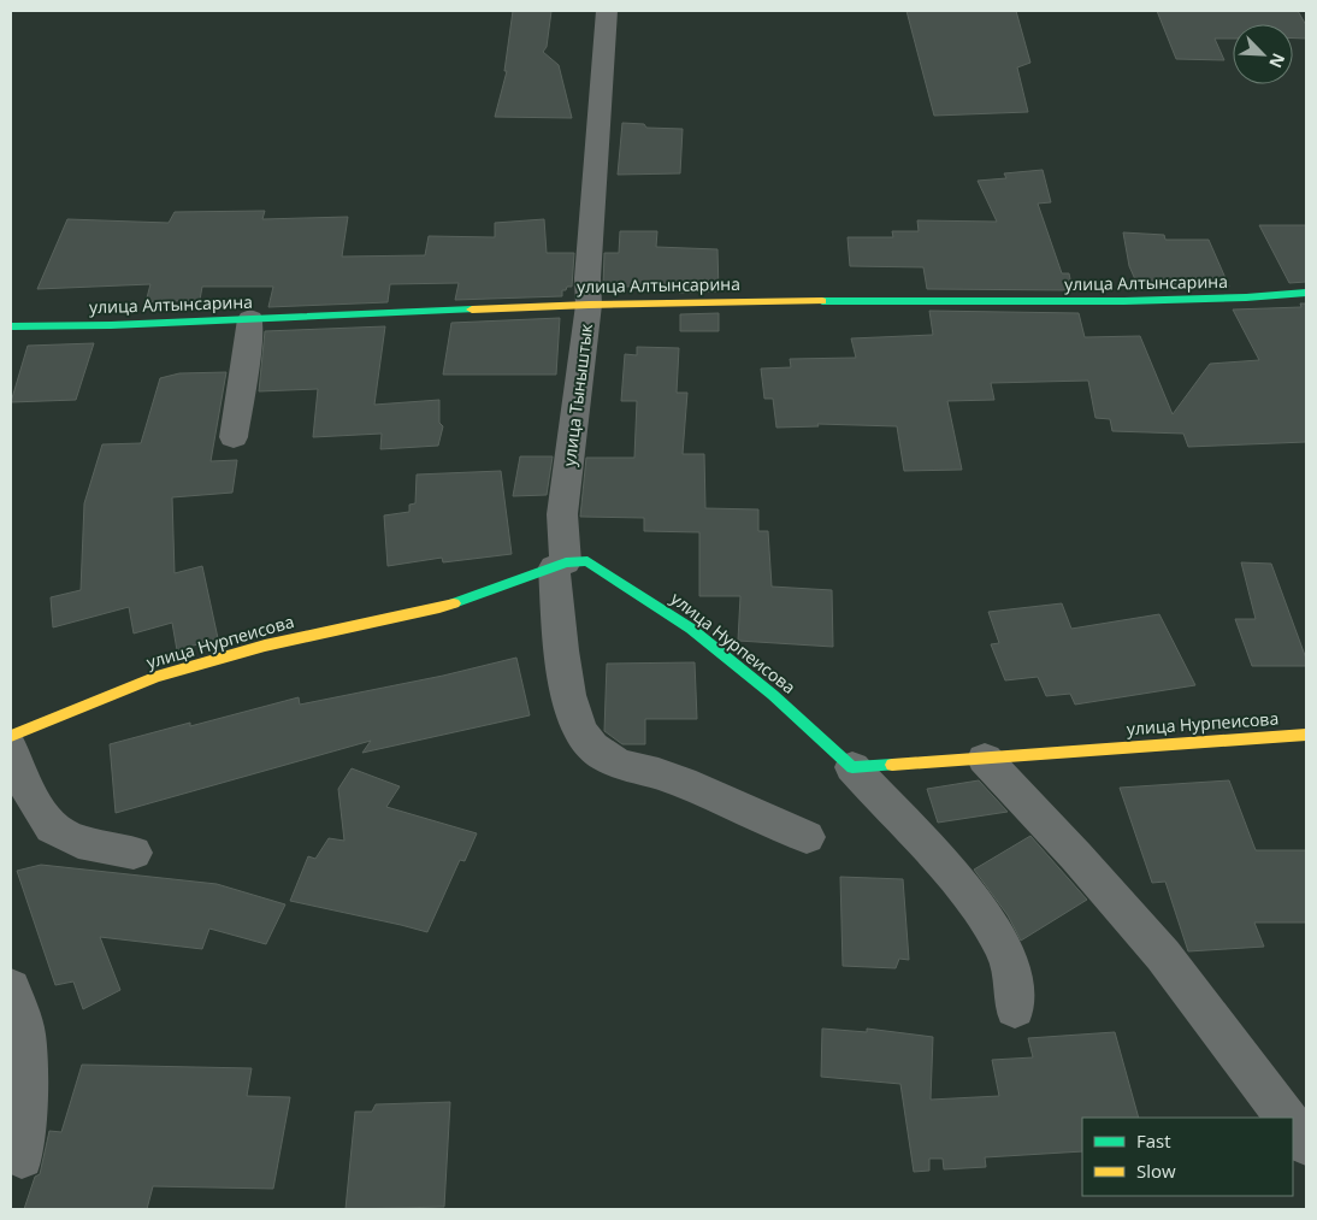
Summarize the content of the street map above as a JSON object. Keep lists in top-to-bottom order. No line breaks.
{"streets":{"street":["улица Алтынсарина","улица Тыныштык","улица Нурпеисова"]},"crossings":[["улица Алтынсарина","улица Тыныштык"],["улица Тыныштык","улица Нурпеисова"]],"legend":["Fast","Slow"],"north":"bottom right"}
